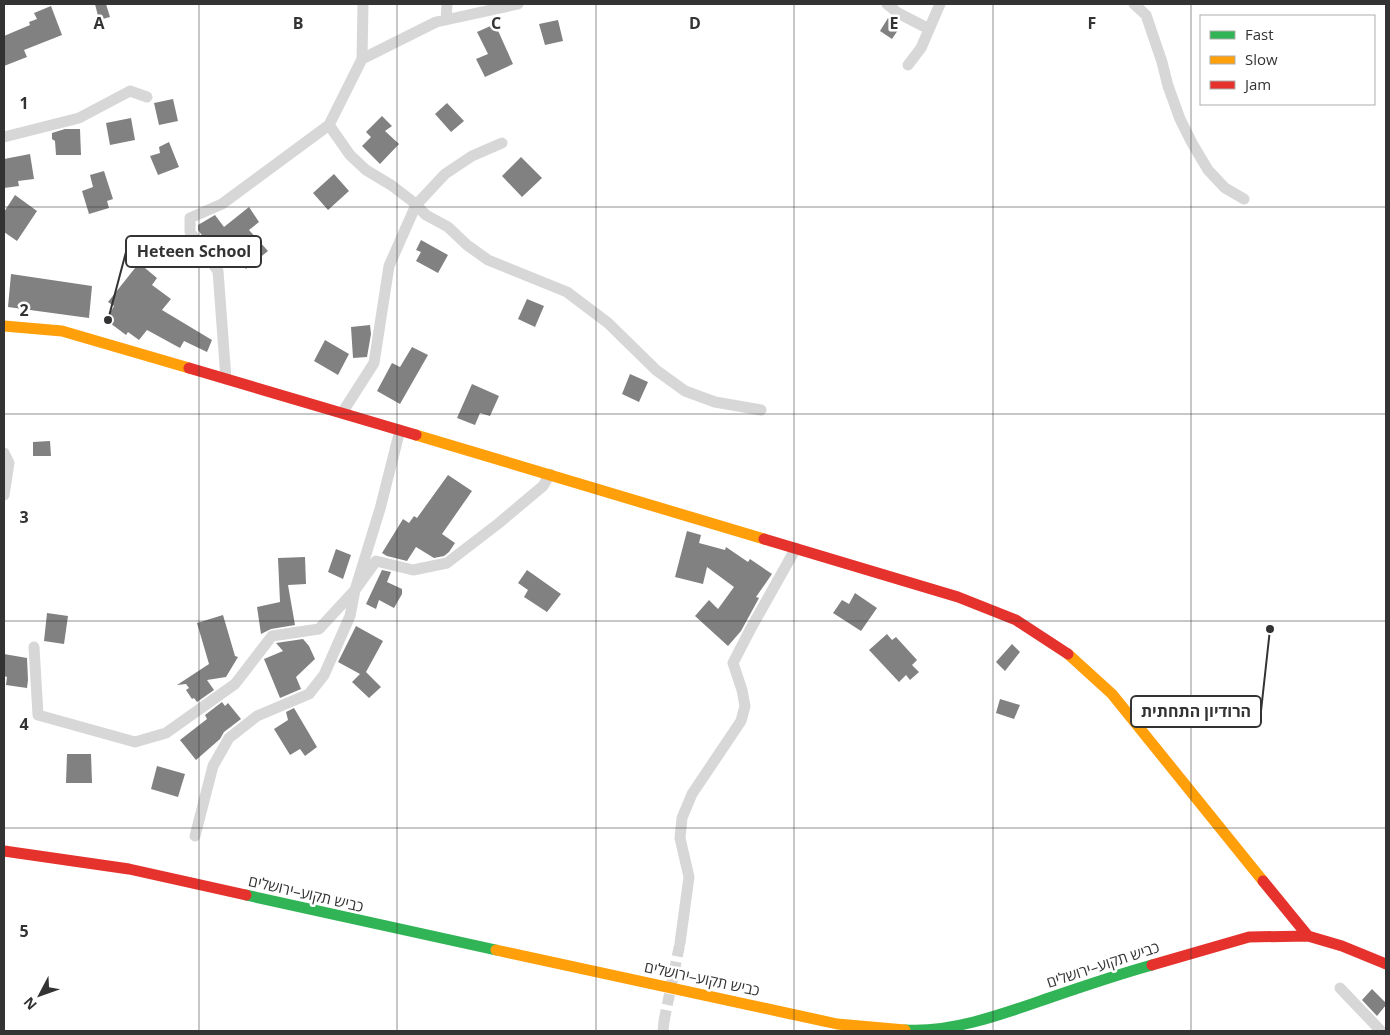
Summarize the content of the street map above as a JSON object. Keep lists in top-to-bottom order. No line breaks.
{"streets":{"street":["כביש תקוע–ירושלים"]},"places":["Heteen School","הרודיון התחתית"],"legend":["Fast","Slow","Jam"],"north":"bottom left","grid":{"columns":["A","B","C","D","E","F"],"rows":["1","2","3","4","5"]}}
